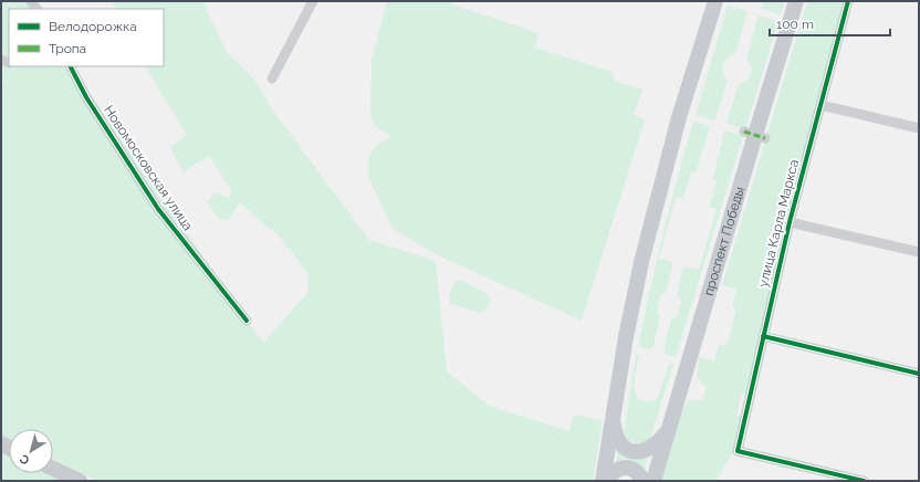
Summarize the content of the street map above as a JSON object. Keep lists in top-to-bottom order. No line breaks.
{"streets":{"main road":["проспект Победы"],"street":["Новомосковская улица","улица Карла Маркса"]},"legend":["Велодорожка","Тропа"],"scale_bar":"100 m","north":"bottom left"}
